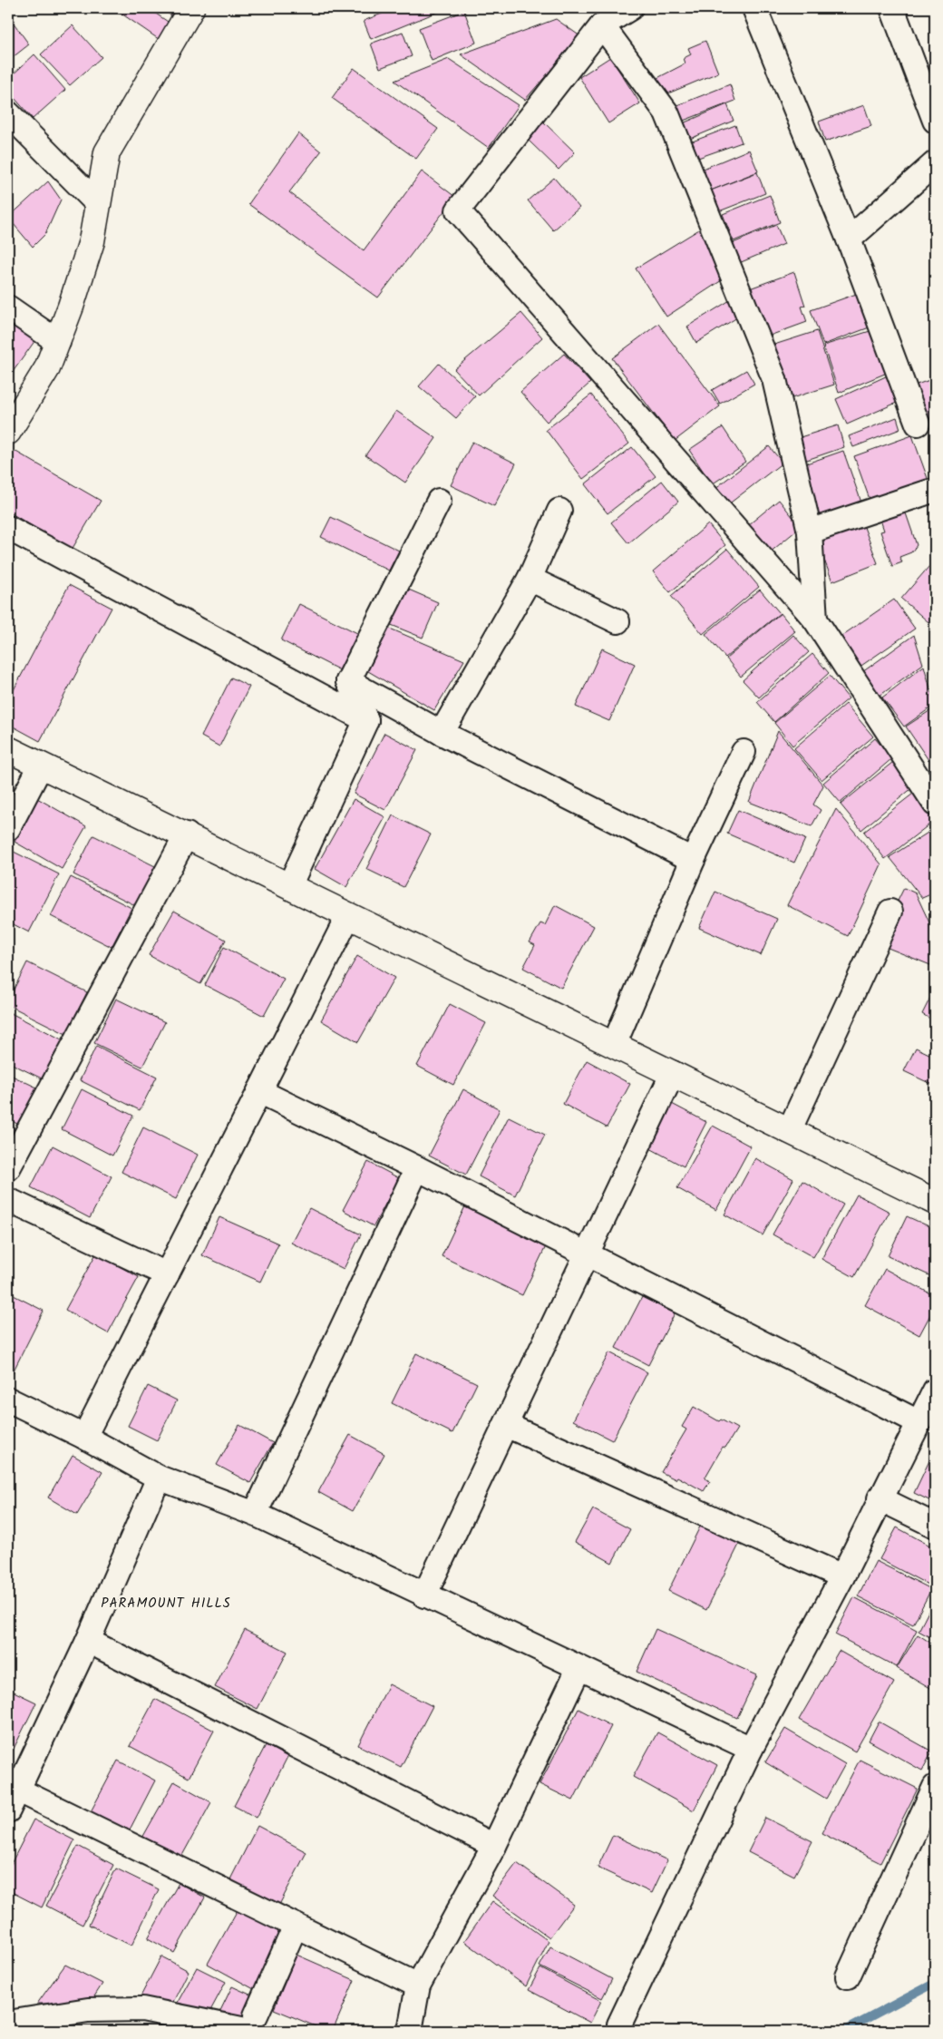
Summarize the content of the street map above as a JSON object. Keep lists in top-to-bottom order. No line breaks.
{"districts":["PARAMOUNT HILLS"]}
